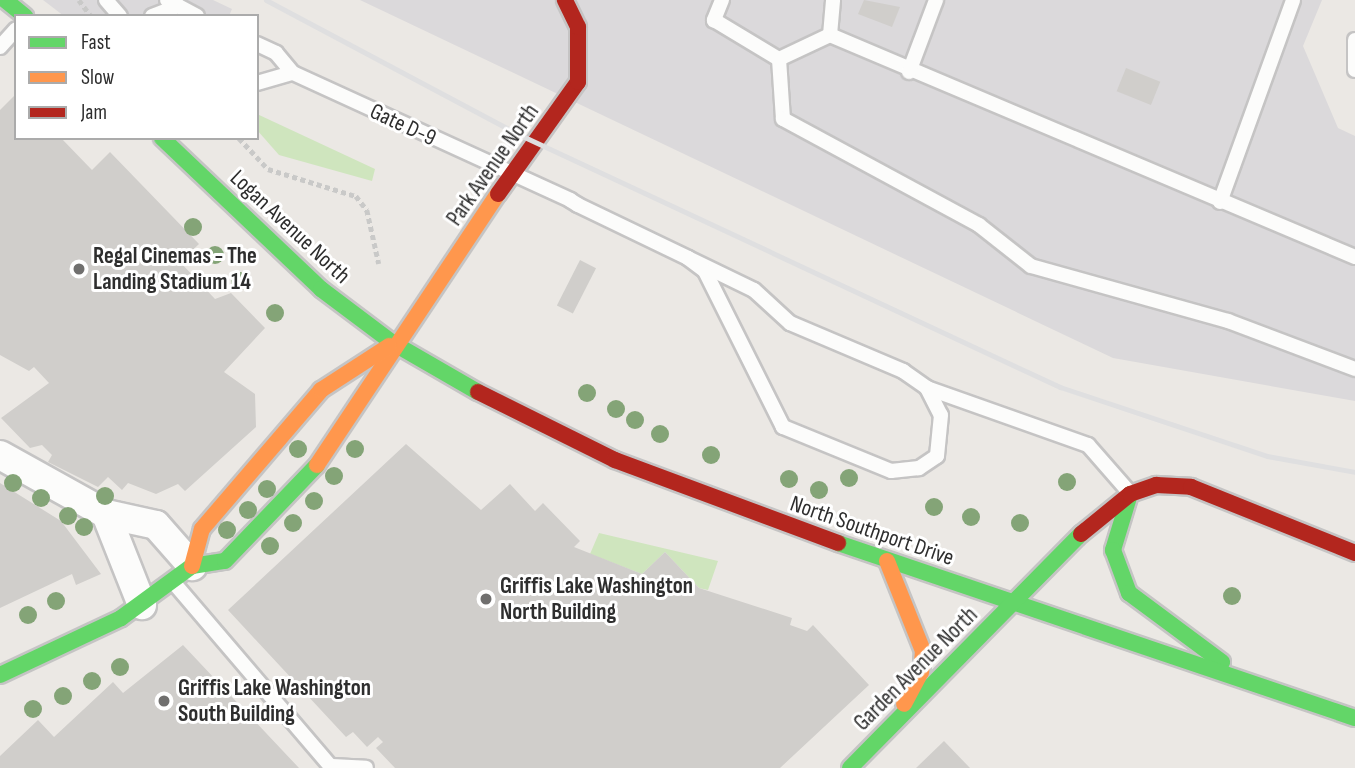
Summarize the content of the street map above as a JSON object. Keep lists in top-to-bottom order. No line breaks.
{"streets":{"street":["Park Avenue North","Logan Avenue North","North Southport Drive","Garden Avenue North"],"lane":["Gate D-9"]},"crossings":[["Gate D-9","Park Avenue North"],["Gate D-9","Garden Avenue North"],["Park Avenue North","Logan Avenue North"],["Park Avenue North","North Southport Drive"],["Logan Avenue North","North Southport Drive"],["North Southport Drive","Garden Avenue North"]],"places":["Regal Cinemas - The Landing Stadium 14","Griffis Lake Washington North Building","Griffis Lake Washington South Building"],"legend":["Fast","Slow","Jam"]}
